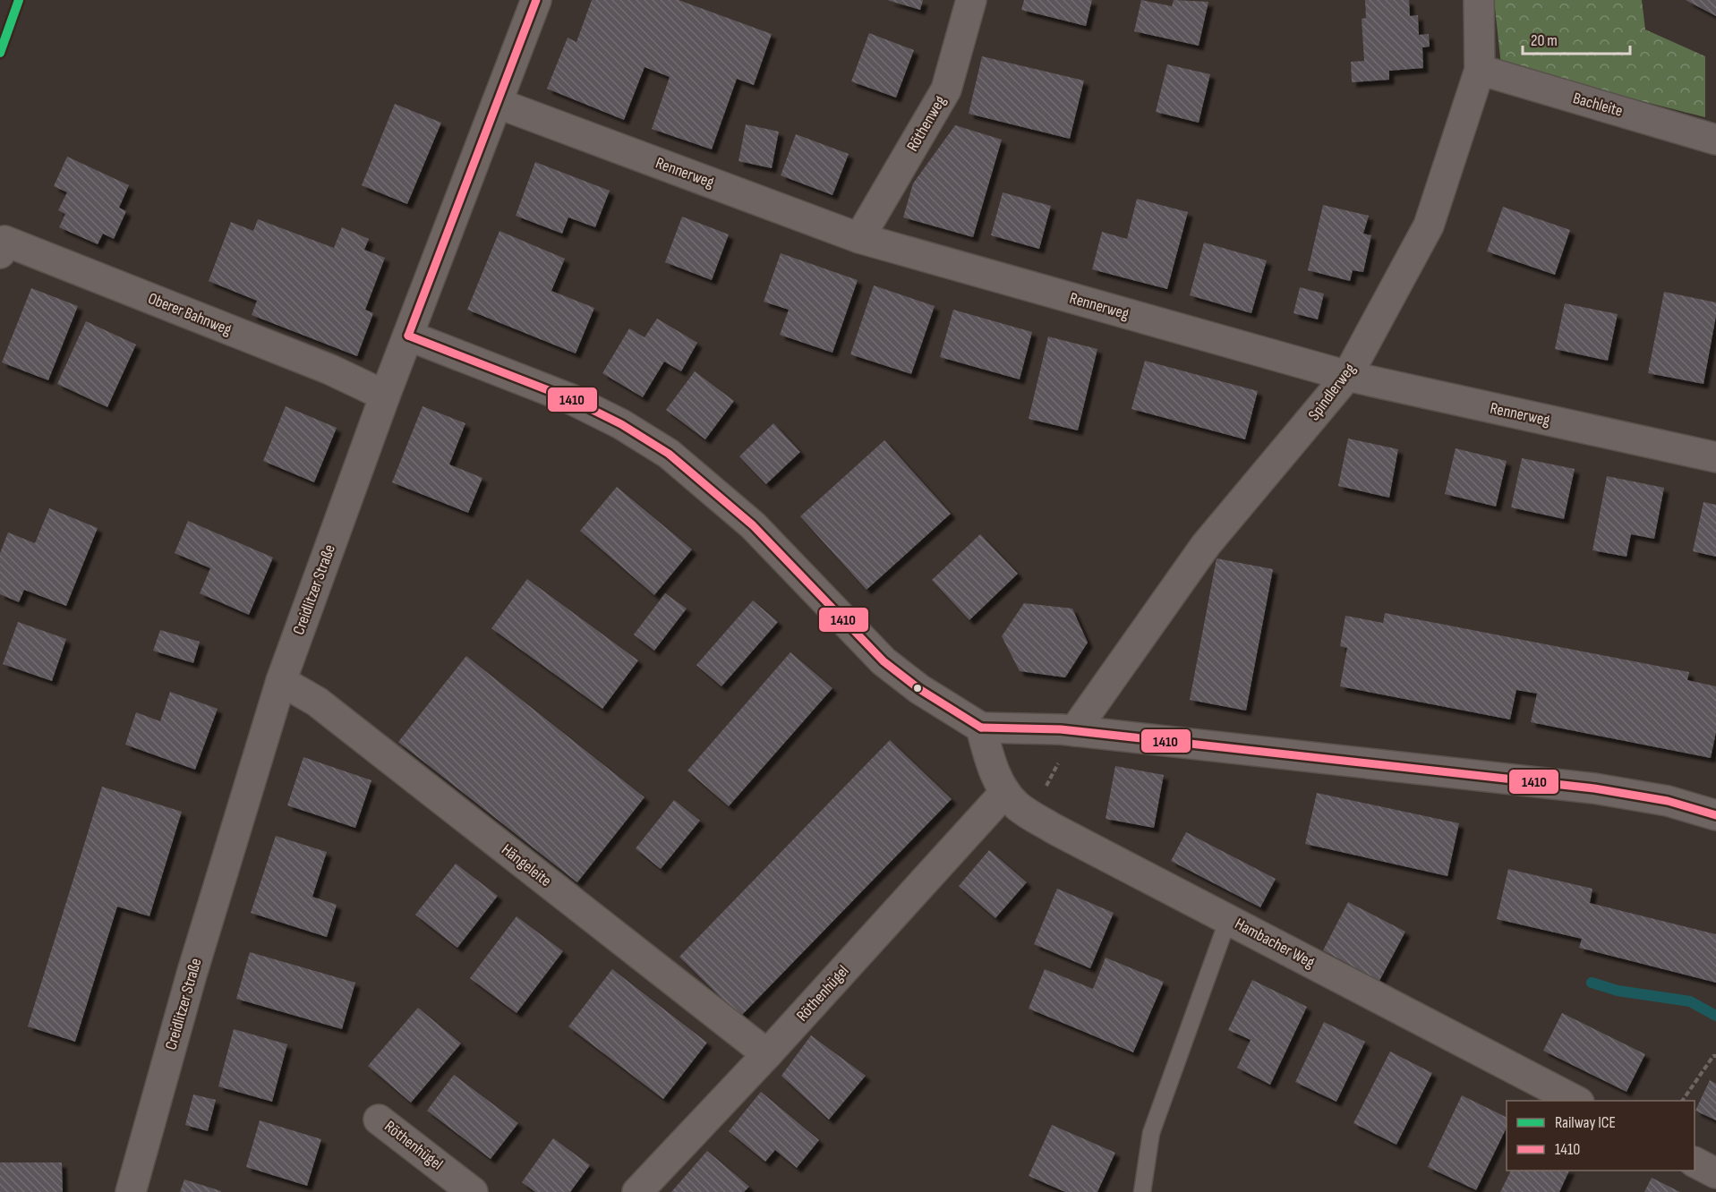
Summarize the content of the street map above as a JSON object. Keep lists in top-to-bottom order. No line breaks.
{"streets":{"street":["Bachleite","Röthenweg","Rennerweg","Oberer Bahnweg","Spindlerweg","Creidlitzer Straße","Hängeleite","Hambacher Weg","Röthenhügel"]},"crossings":[["Bachleite","Spindlerweg"],["Röthenweg","Rennerweg"],["Rennerweg","Spindlerweg"],["Rennerweg","Creidlitzer Straße"],["Oberer Bahnweg","Creidlitzer Straße"],["Creidlitzer Straße","Hängeleite"],["Hängeleite","Röthenhügel"],["Hambacher Weg","Röthenhügel"]],"lines":["rail line ICE","transit line 1410"],"legend":["Railway ICE","1410"],"scale_bar":"20 m"}
